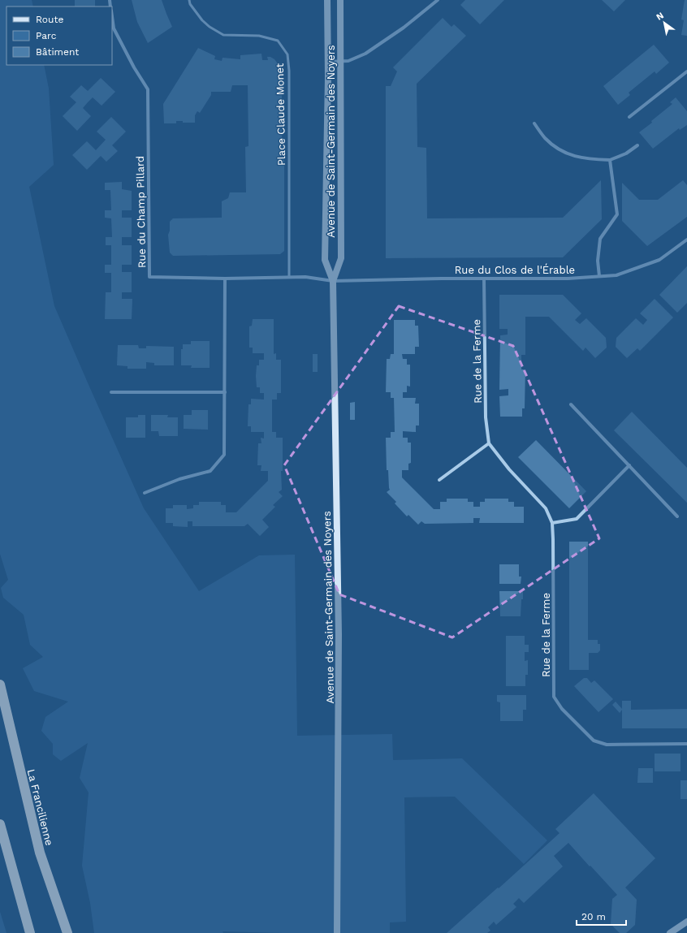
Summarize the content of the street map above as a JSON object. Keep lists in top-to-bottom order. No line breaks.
{"streets":{"highway":["La Francilienne"],"main road":["Avenue de Saint-Germain des Noyers"],"street":["Rue du Champ Pillard","Rue du Clos de l'Érable","Rue de la Ferme"],"lane":["Place Claude Monet"]},"crossings":[["Place Claude Monet","Rue du Champ Pillard"],["Avenue de Saint-Germain des Noyers","Rue du Champ Pillard"],["Avenue de Saint-Germain des Noyers","Rue du Clos de l'Érable"],["Rue du Champ Pillard","Rue du Clos de l'Érable"],["Rue du Clos de l'Érable","Rue de la Ferme"]],"legend":["Route","Parc","Bâtiment"],"scale_bar":"20 m","north":"top left"}
